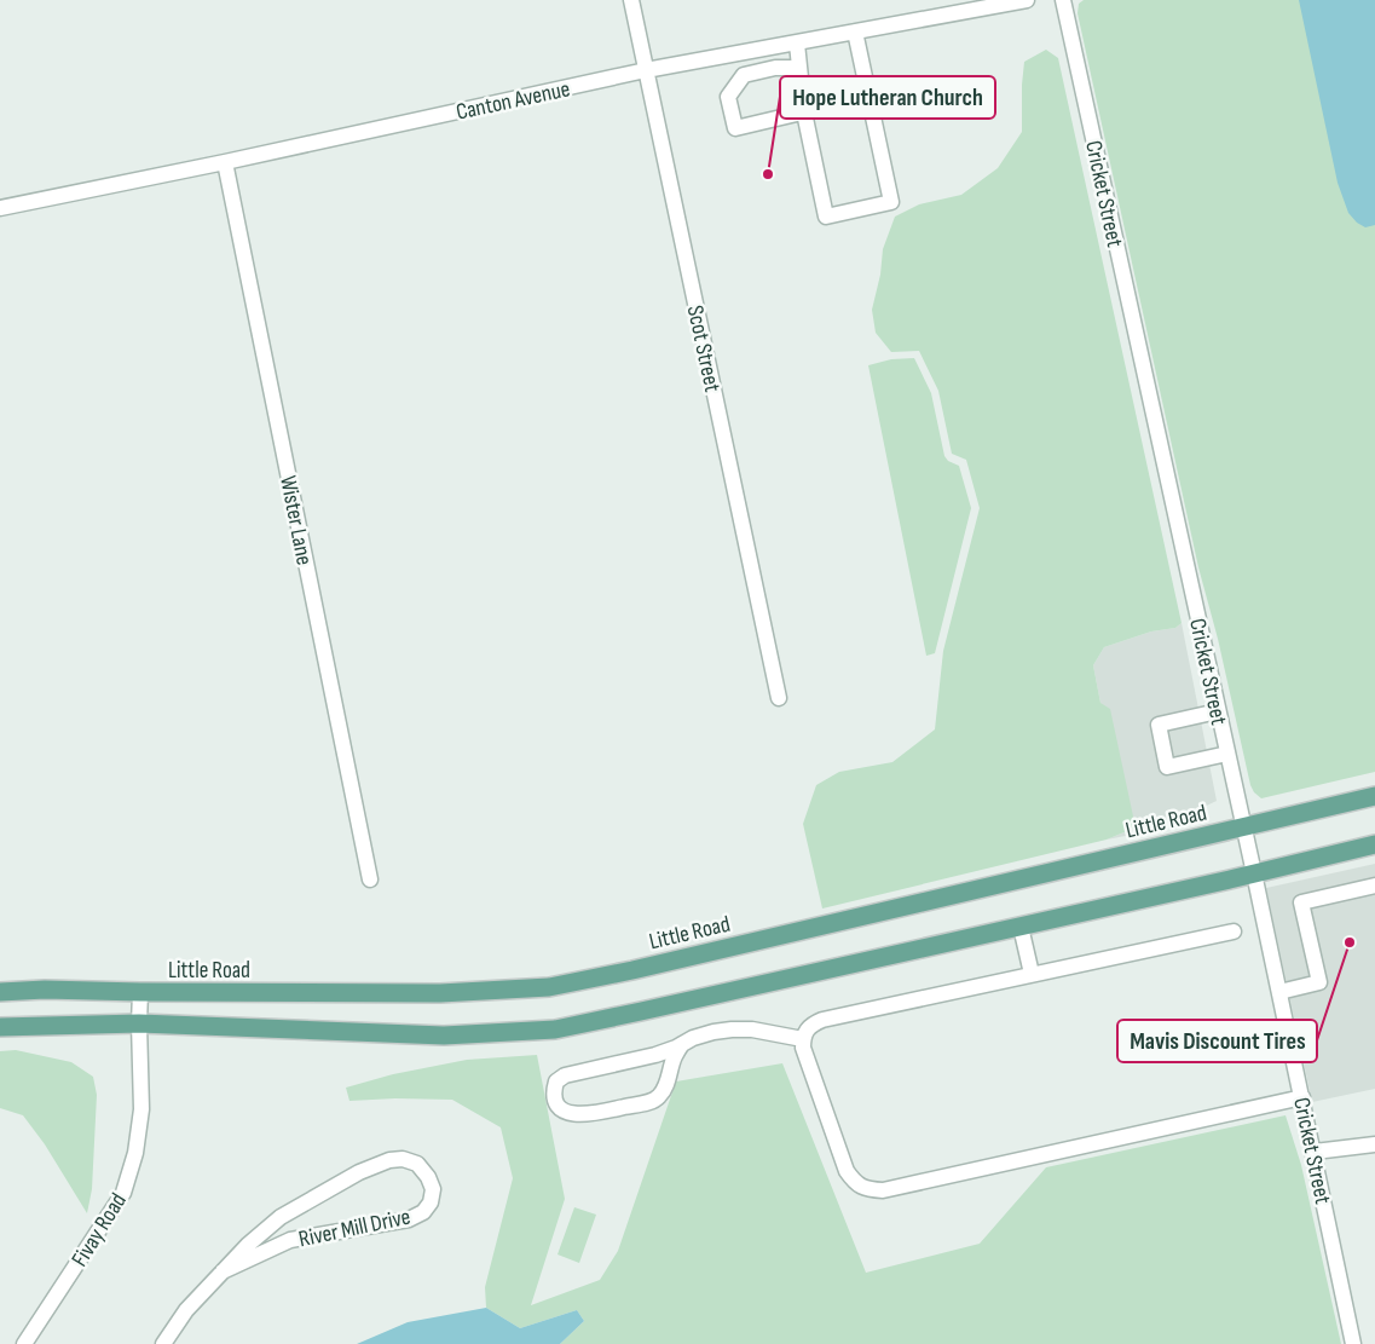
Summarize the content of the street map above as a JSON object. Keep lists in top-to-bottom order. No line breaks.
{"streets":{"main road":["Little Road"],"street":["Canton Avenue","Cricket Street","Scot Street","Wister Lane","River Mill Drive","Fivay Road"]},"crossings":[["Canton Avenue","Scot Street"],["Canton Avenue","Wister Lane"],["Cricket Street","Little Road"],["Little Road","Fivay Road"]],"places":["Hope Lutheran Church","Mavis Discount Tires"]}
